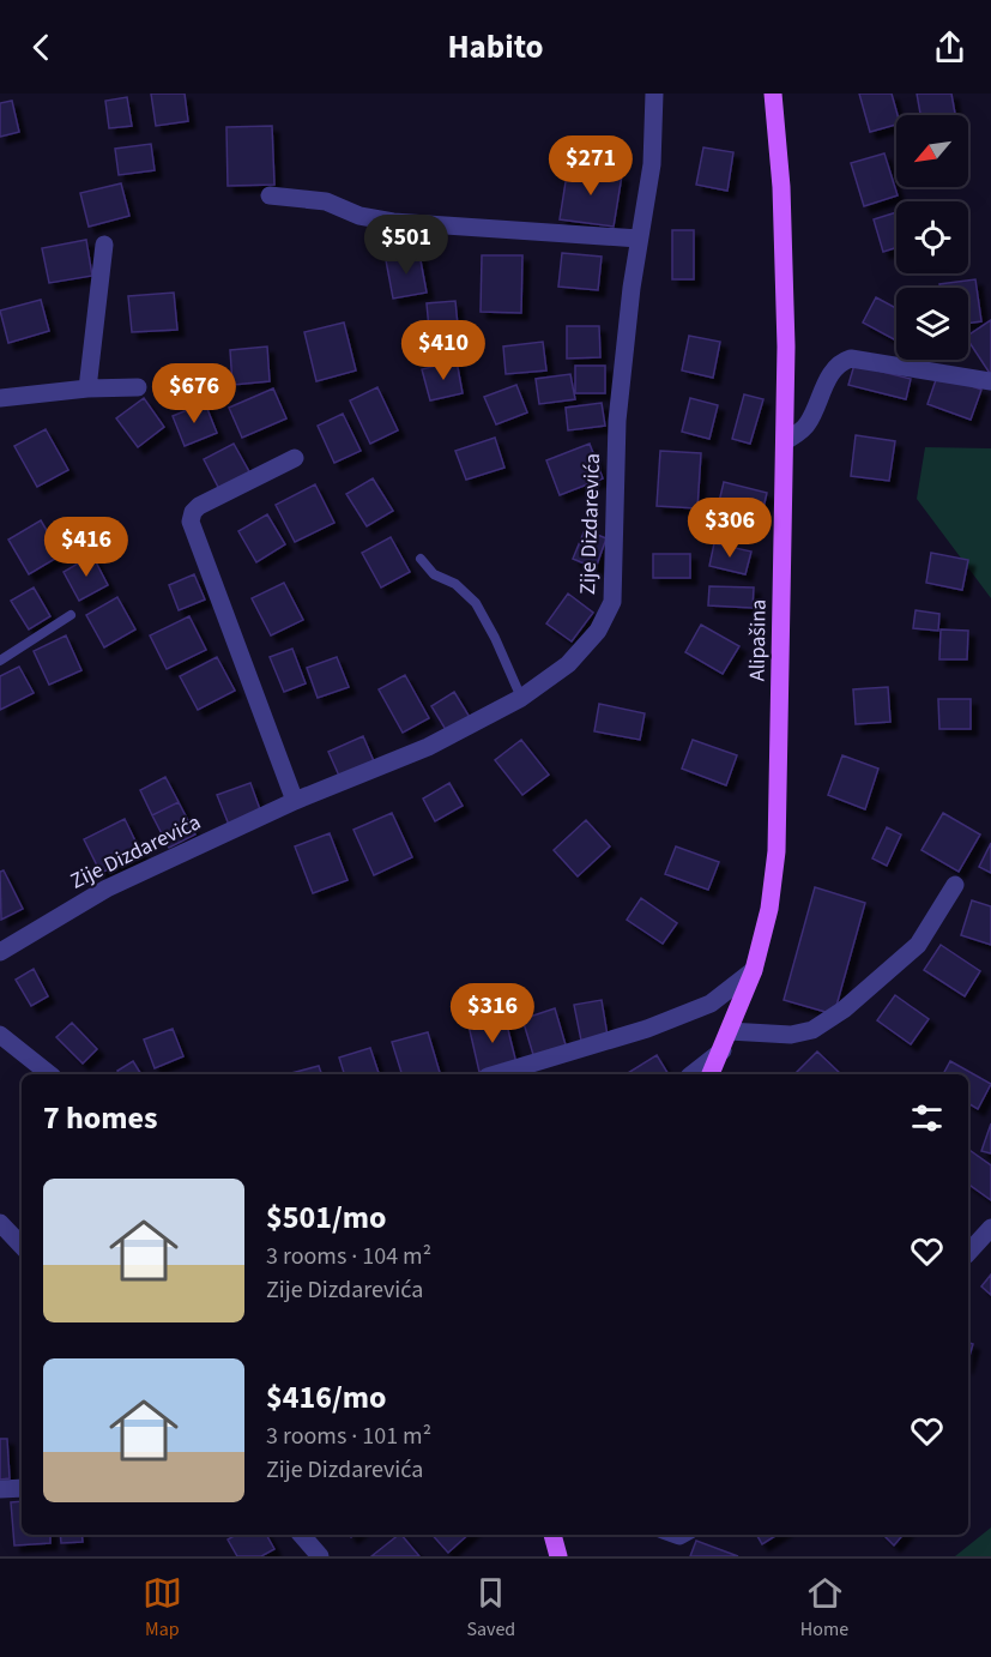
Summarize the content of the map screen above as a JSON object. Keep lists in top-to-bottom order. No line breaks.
{"streets":{"main road":["Alipašina"],"street":["Zije Dizdarevića"]},"north":"bottom left","page":{"header":"Habito","price":["$271","$501","$410","$676","$306","$416","$316"],"heading":"7 homes","list":[{"name":"$501/mo","note":"3 rooms · 104 m² · Zije Dizdarevića"},{"name":"$416/mo","note":"3 rooms · 101 m² · Zije Dizdarevića"}],"tabs":["Map","Saved","Home"]}}
